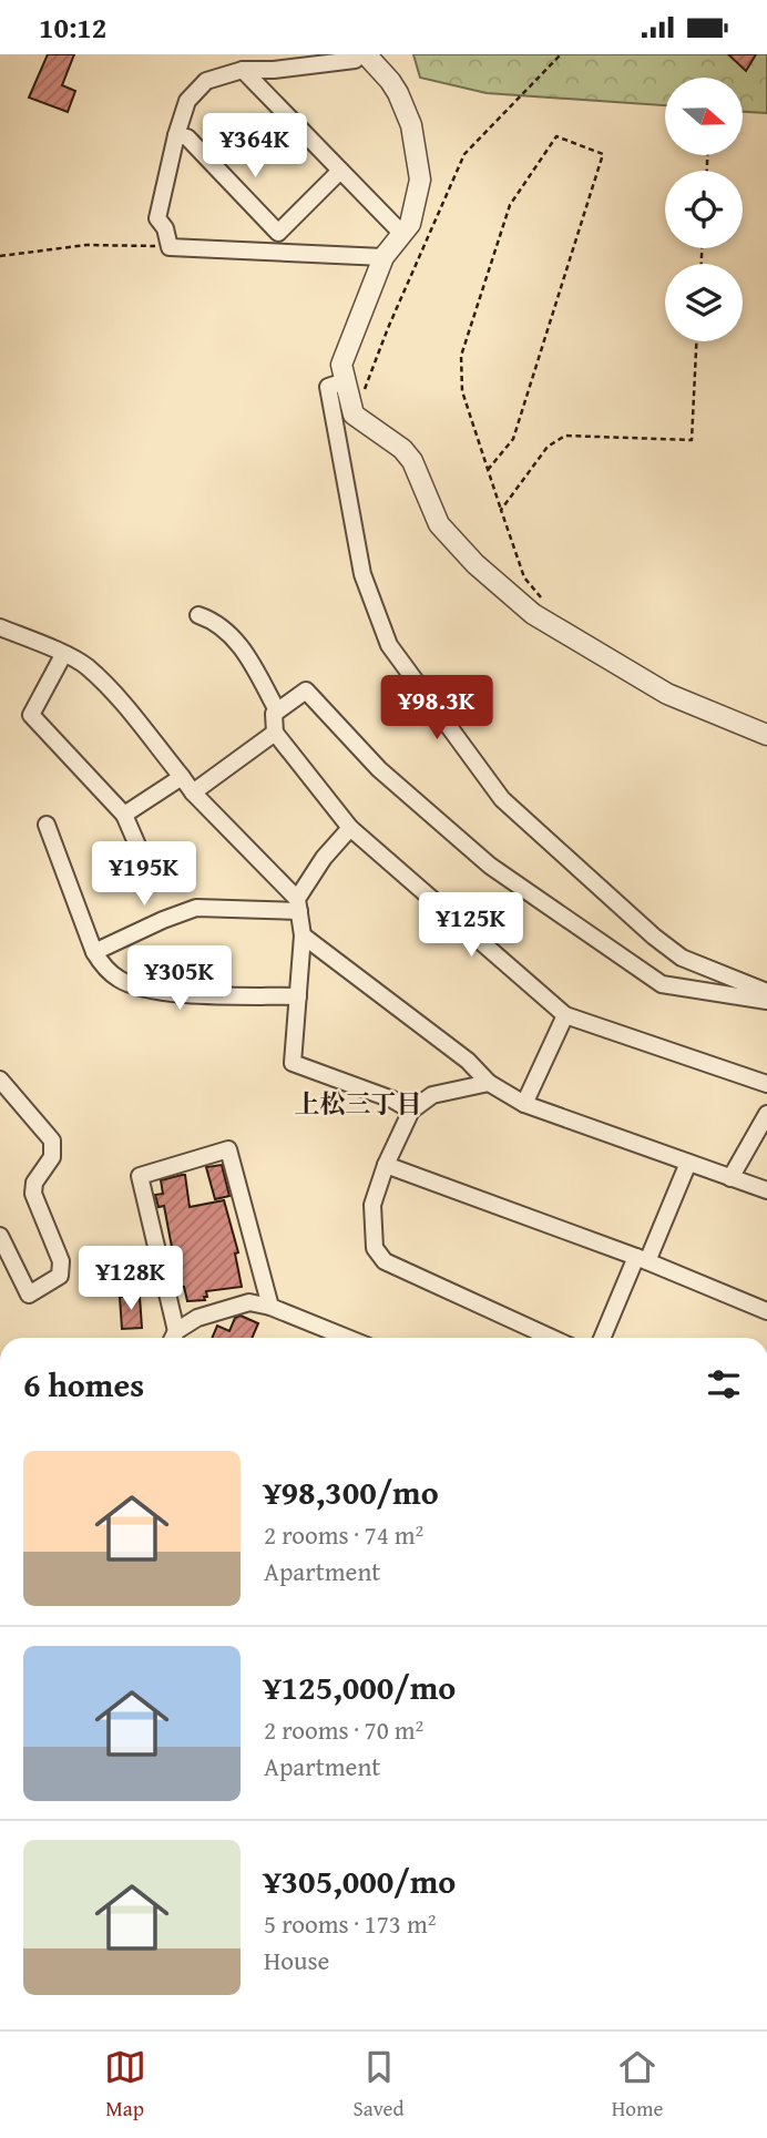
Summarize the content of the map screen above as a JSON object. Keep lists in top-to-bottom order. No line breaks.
{"districts":["上松三丁目"],"north":"right","page":{"status":"10:12","price":["¥364K","¥98.3K","¥195K","¥125K","¥305K","¥128K"],"heading":"6 homes","list":[{"name":"¥98,300/mo","note":"2 rooms · 74 m² · Apartment"},{"name":"¥125,000/mo","note":"2 rooms · 70 m² · Apartment"},{"name":"¥305,000/mo","note":"5 rooms · 173 m² · House"}],"tabs":["Map","Saved","Home"]}}
